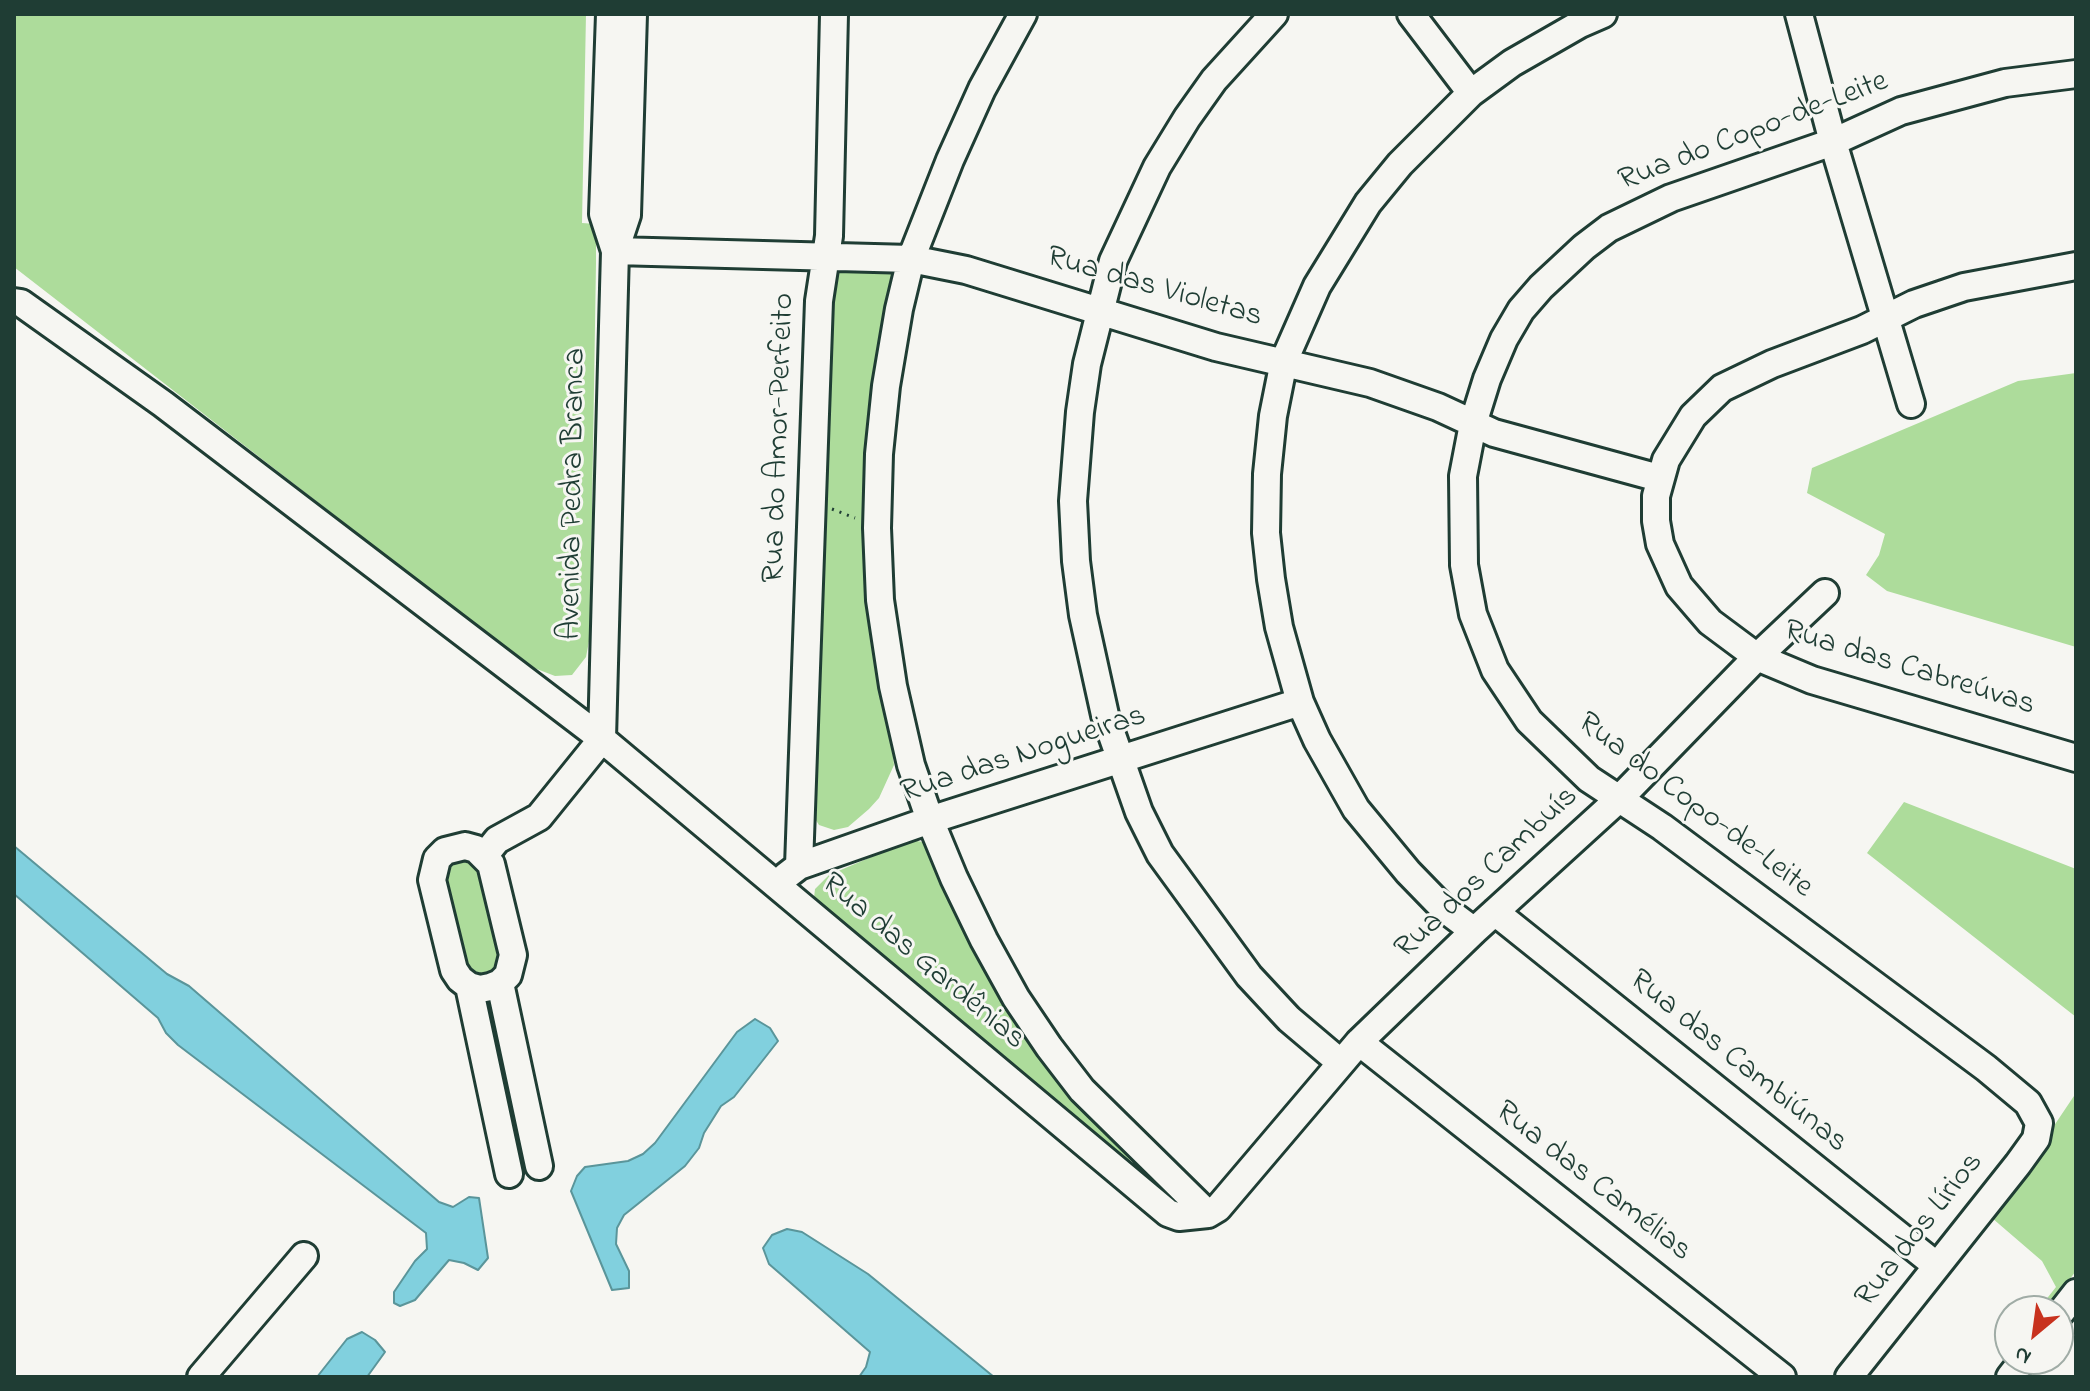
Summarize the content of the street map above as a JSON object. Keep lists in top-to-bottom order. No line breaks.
{"streets":{"street":["Rua do Copo-de-Leite","Rua das Violetas","Rua do Amor-Perfeito","Avenida Pedra Branca","Rua das Cabreúvas","Rua das Nogueiras","Rua dos Cambuís","Rua das Gardênias","Rua das Cambiúnas","Rua das Camélias","Rua dos Lírios"]},"crossings":[["Rua do Copo-de-Leite","Rua das Violetas"],["Rua do Copo-de-Leite","Rua dos Cambuís"],["Rua do Copo-de-Leite","Rua dos Lírios"],["Rua das Violetas","Rua do Amor-Perfeito"],["Rua das Violetas","Avenida Pedra Branca"],["Rua das Violetas","Rua das Cabreúvas"],["Rua do Amor-Perfeito","Rua das Nogueiras"],["Avenida Pedra Branca","Rua das Gardênias"],["Rua das Cabreúvas","Rua dos Cambuís"],["Rua das Nogueiras","Rua das Gardênias"],["Rua dos Cambuís","Rua das Gardênias"],["Rua dos Cambuís","Rua das Cambiúnas"],["Rua dos Cambuís","Rua das Camélias"],["Rua das Cambiúnas","Rua dos Lírios"]],"north":"bottom left"}
